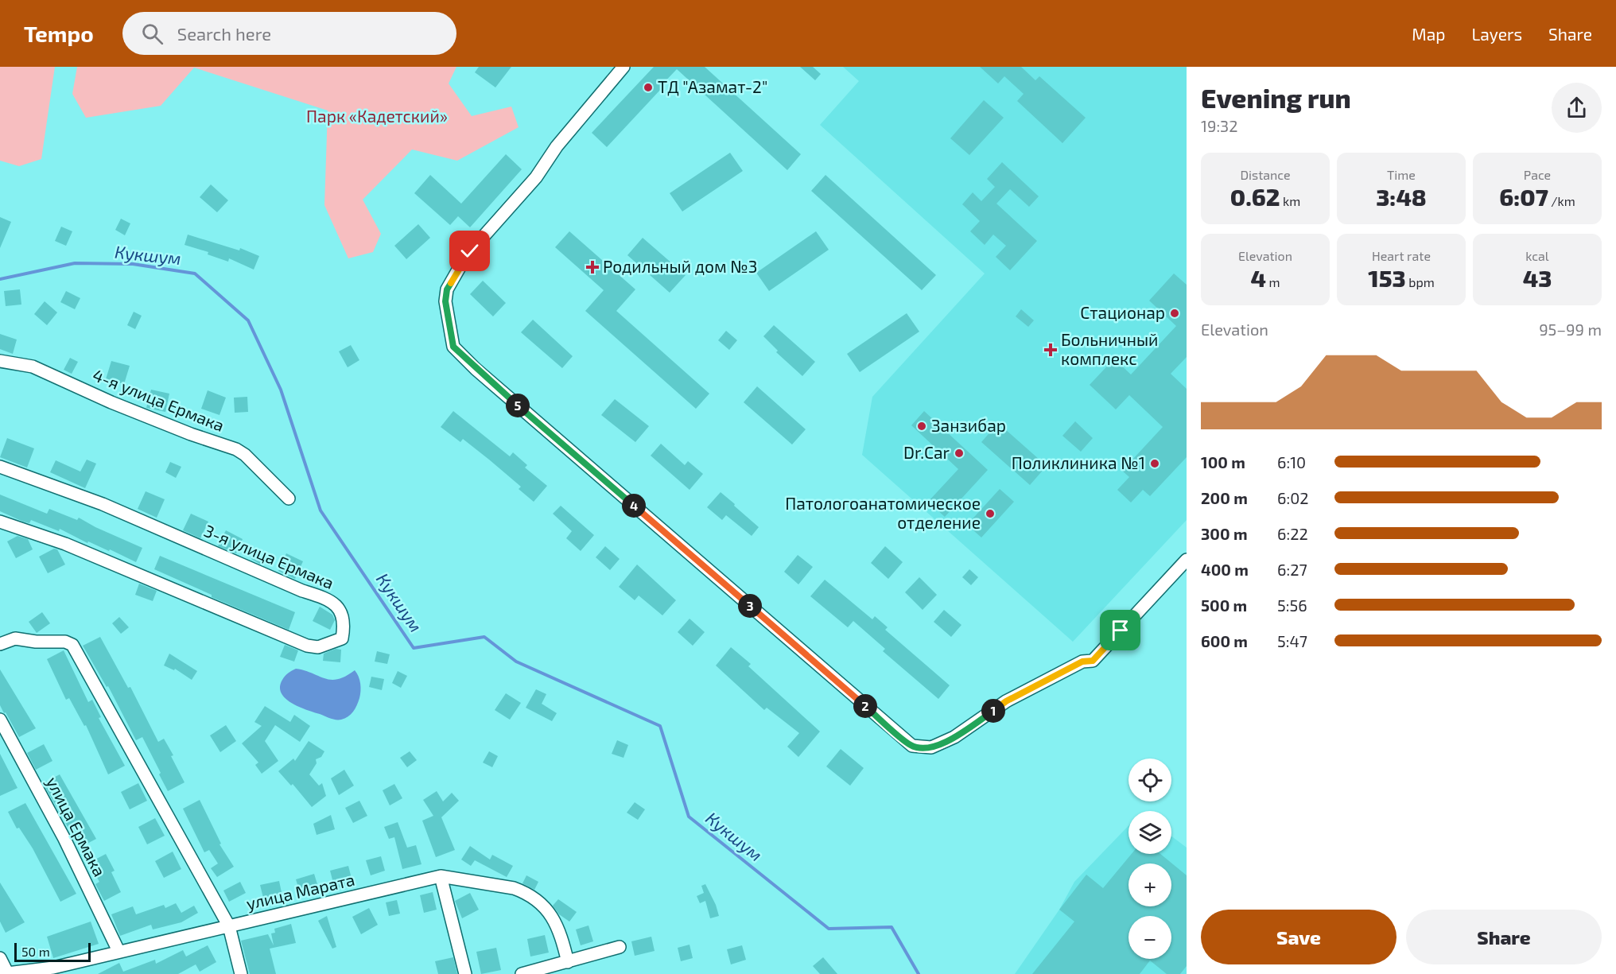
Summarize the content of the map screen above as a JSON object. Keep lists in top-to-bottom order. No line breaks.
{"streets":{"street":["4-я улица Ермака","3-я улица Ермака","улица Ермака","улица Марата"]},"crossings":[["улица Ермака","улица Марата"]],"water":["Кукшум"],"parks":["Парк «Кадетский»"],"places":{"other":["ТД \"Азамат-2\"","Стационар","Занзибар","Dr.Car","Поликлиника №1","Патологоанатомическое отделение"],"health":["Родильный дом №3","Больничный комплекс"]},"scale_bar":"50 m","page":{"header":"Tempo","search":"Search here","nav":["Map","Layers","Share"],"heading":["Evening run","19:32"],"stats":[["Distance","0.62 km"],["Time","3:48"],["Pace","6:07 /km"],["Elevation","4 m"],["Heart rate","153 bpm"],["kcal","43"]],"chart":["Elevation","95–99 m"],"pins":["5","4","3","2","1"],"list":[{"name":"100 m","note":"6:10"},{"name":"200 m","note":"6:02"},{"name":"300 m","note":"6:22"},{"name":"400 m","note":"6:27"},{"name":"500 m","note":"5:56"},{"name":"600 m","note":"5:47"}],"map_buttons":["+","−"],"buttons":["Save","Share"],"scale":"50 m"}}
